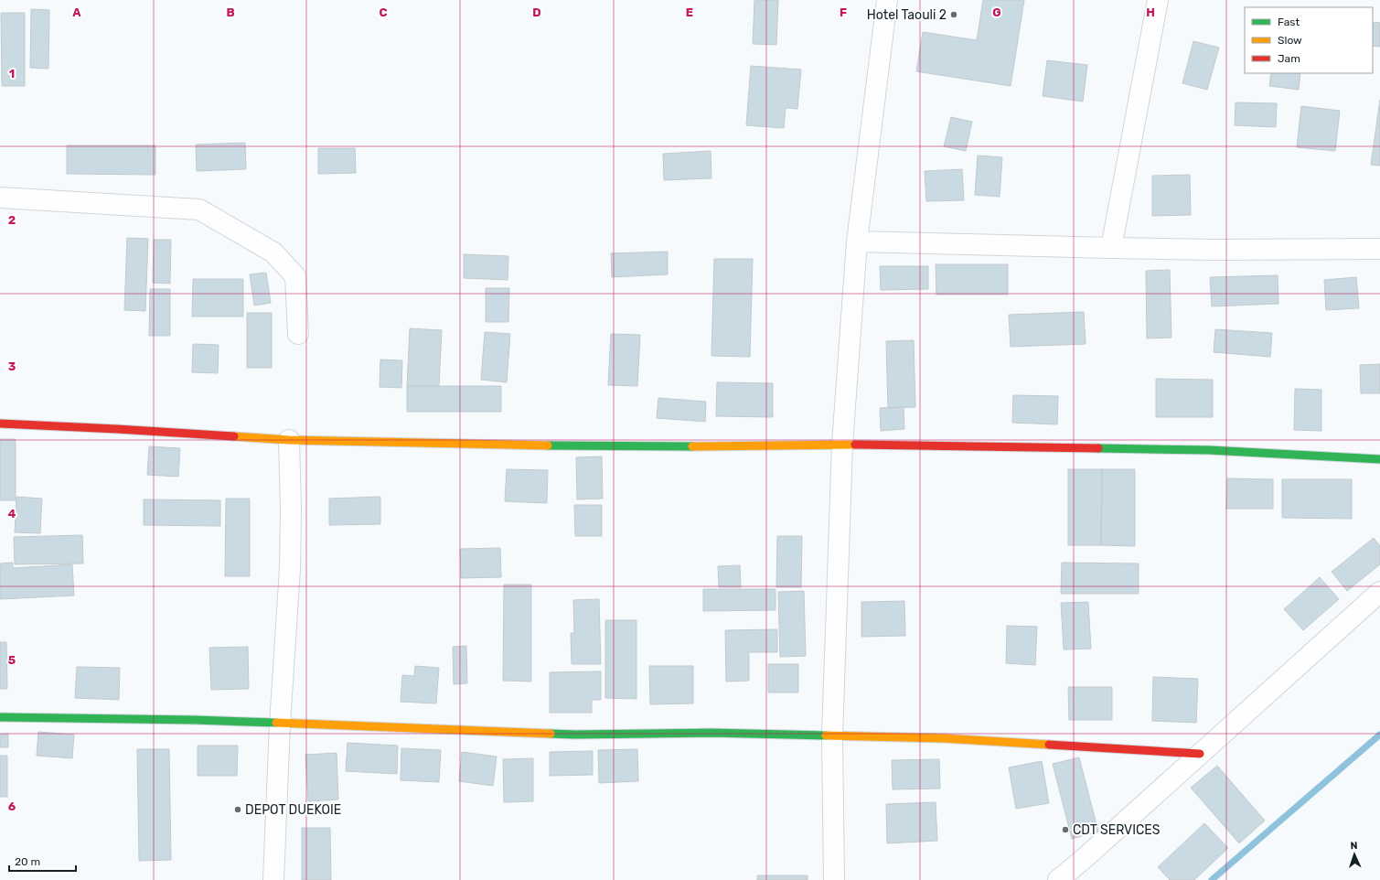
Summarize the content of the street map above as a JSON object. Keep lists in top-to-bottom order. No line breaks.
{"places":["Hotel Taouli 2","DEPOT DUEKOIE","CDT SERVICES"],"legend":["Fast","Slow","Jam"],"scale_bar":"20 m","north":"top","grid":{"columns":["A","B","C","D","E","F","G","H"],"rows":["1","2","3","4","5","6"]}}
